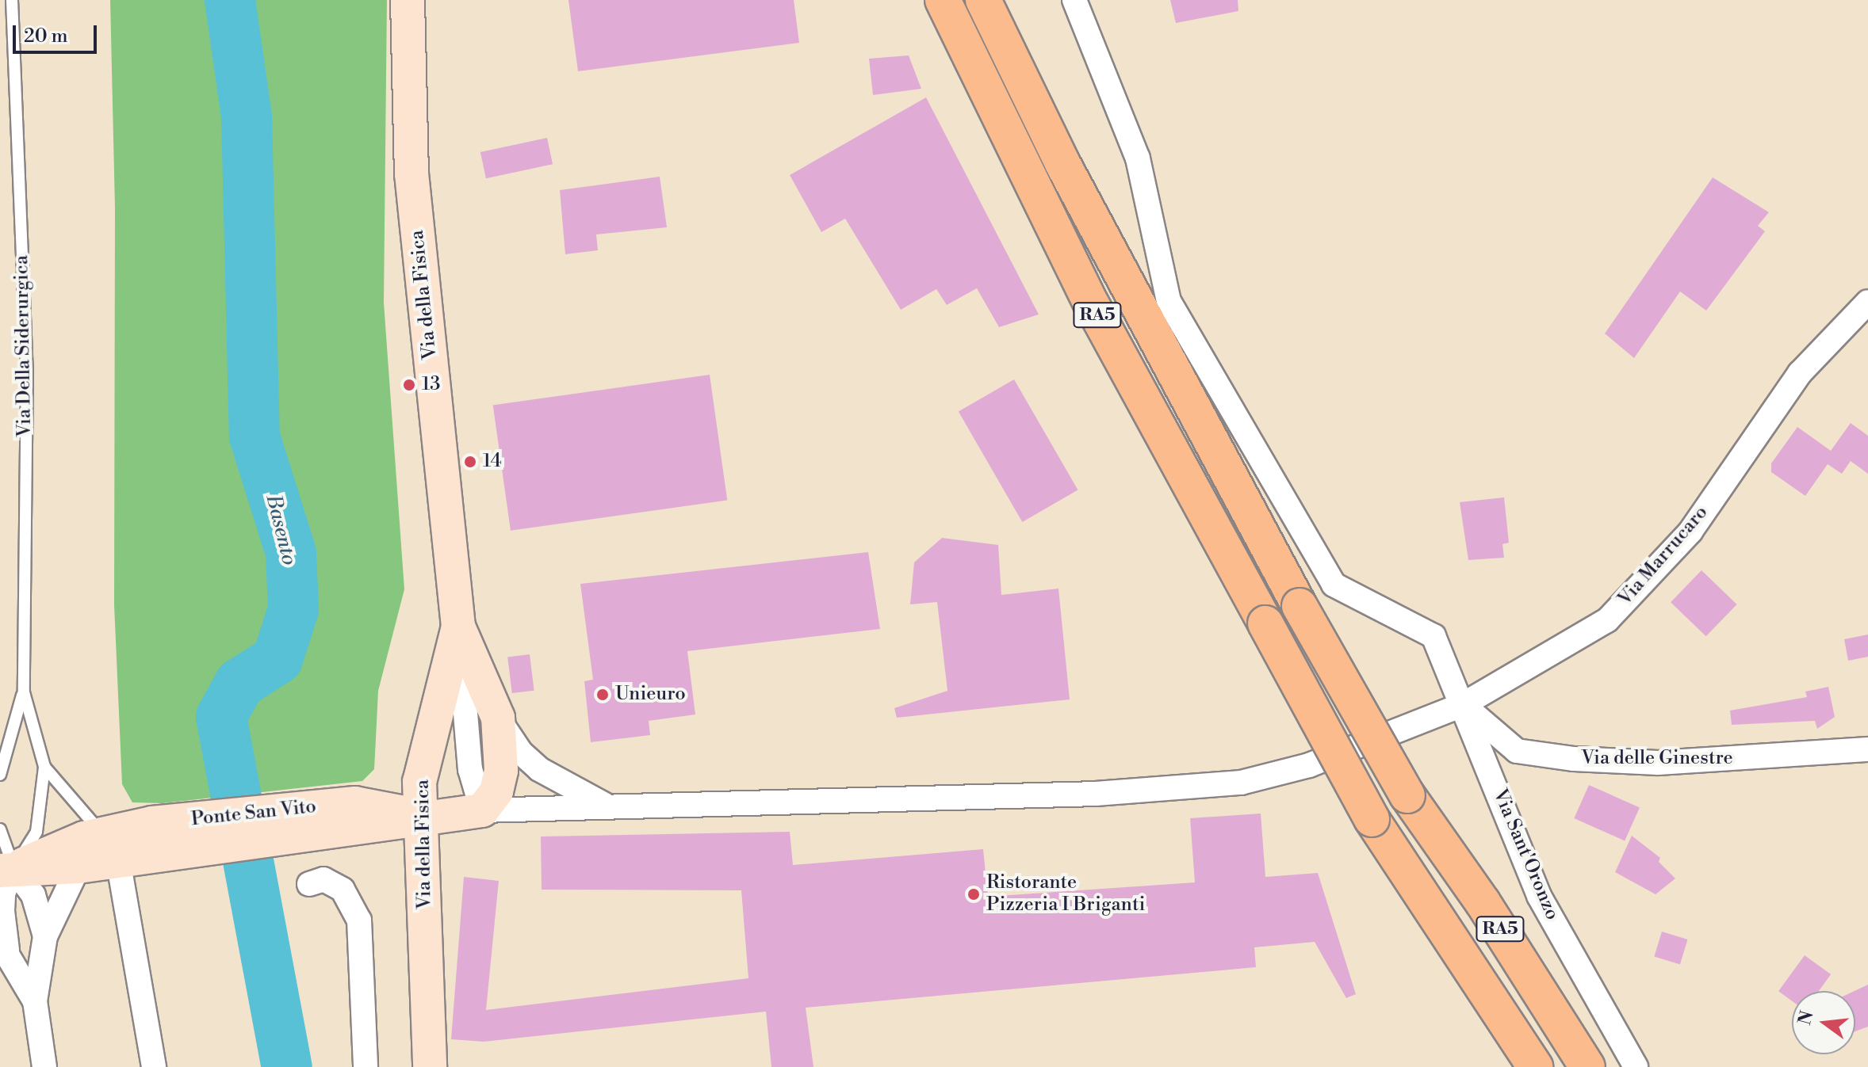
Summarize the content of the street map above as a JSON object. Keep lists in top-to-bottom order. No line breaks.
{"streets":{"highway":["RA5"],"street":["Via della Fisica","Via Della Siderurgica","Via Marrucaro","Via delle Ginestre","Ponte San Vito","Via Sant'Oronzo"]},"crossings":[["Via della Fisica","Via Marrucaro"],["Via della Fisica","Ponte San Vito"],["Via Marrucaro","Via delle Ginestre"],["Via Marrucaro","Ponte San Vito"],["Via Marrucaro","Via Sant'Oronzo"],["Via delle Ginestre","Via Sant'Oronzo"]],"water":["Basento"],"places":["13","14","Unieuro","Ristorante Pizzeria I Briganti"],"scale_bar":"20 m","north":"left"}
